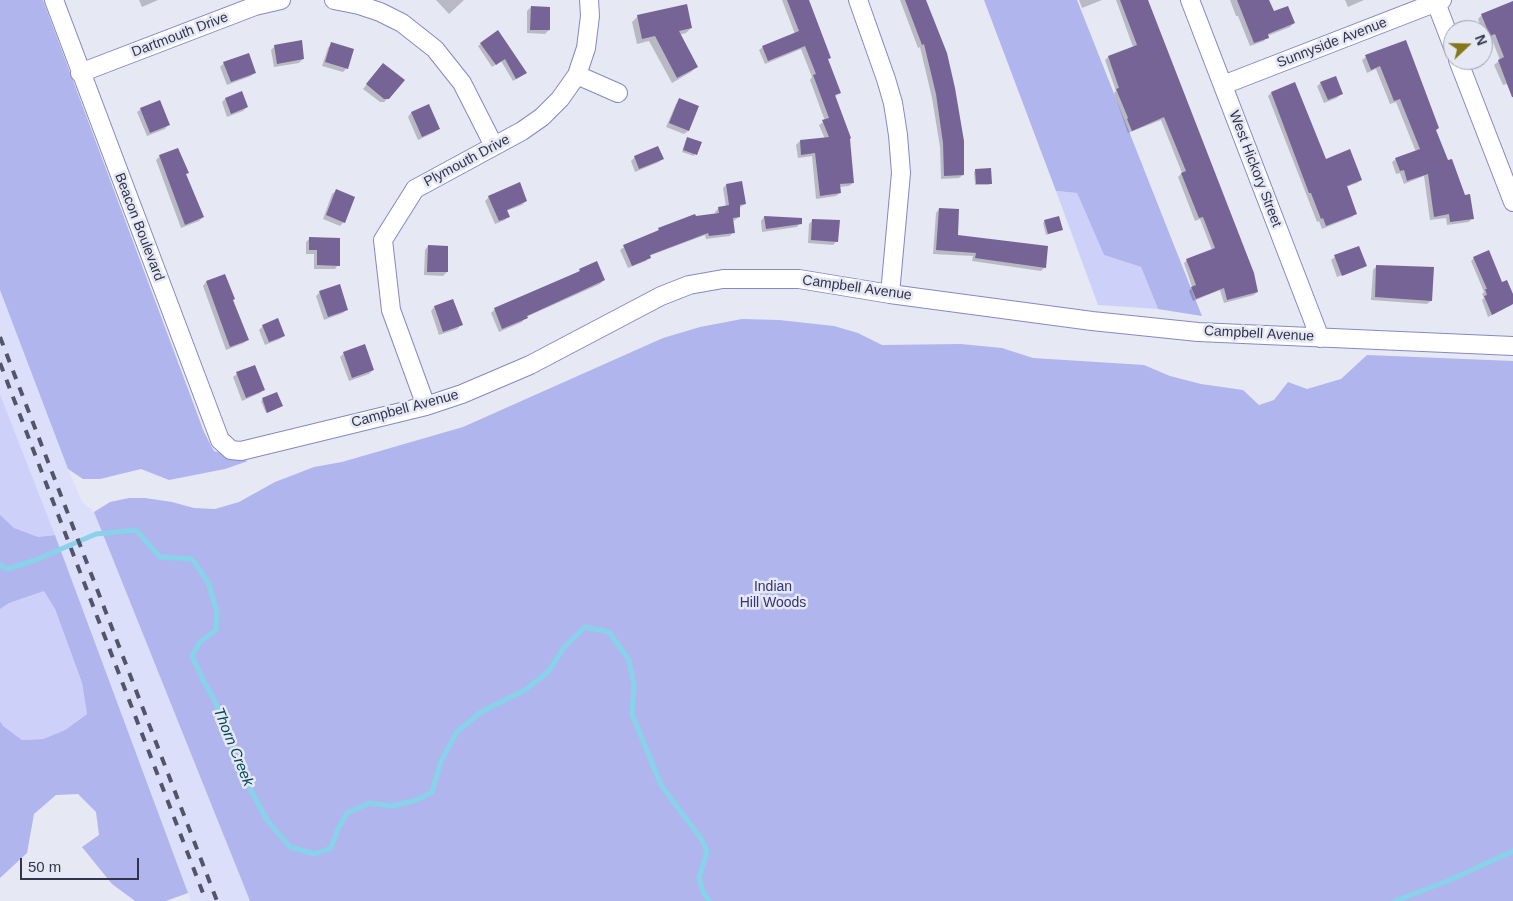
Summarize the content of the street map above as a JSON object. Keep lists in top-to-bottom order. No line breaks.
{"streets":{"street":["Dartmouth Drive","Sunnyside Avenue","Plymouth Drive","West Hickory Street","Beacon Boulevard","Campbell Avenue"]},"crossings":[["Dartmouth Drive","Beacon Boulevard"],["Sunnyside Avenue","West Hickory Street"],["Plymouth Drive","Campbell Avenue"],["West Hickory Street","Campbell Avenue"],["Beacon Boulevard","Campbell Avenue"]],"water":["Thorn Creek"],"parks":["Indian Hill Woods"],"scale_bar":"50 m","north":"right"}
